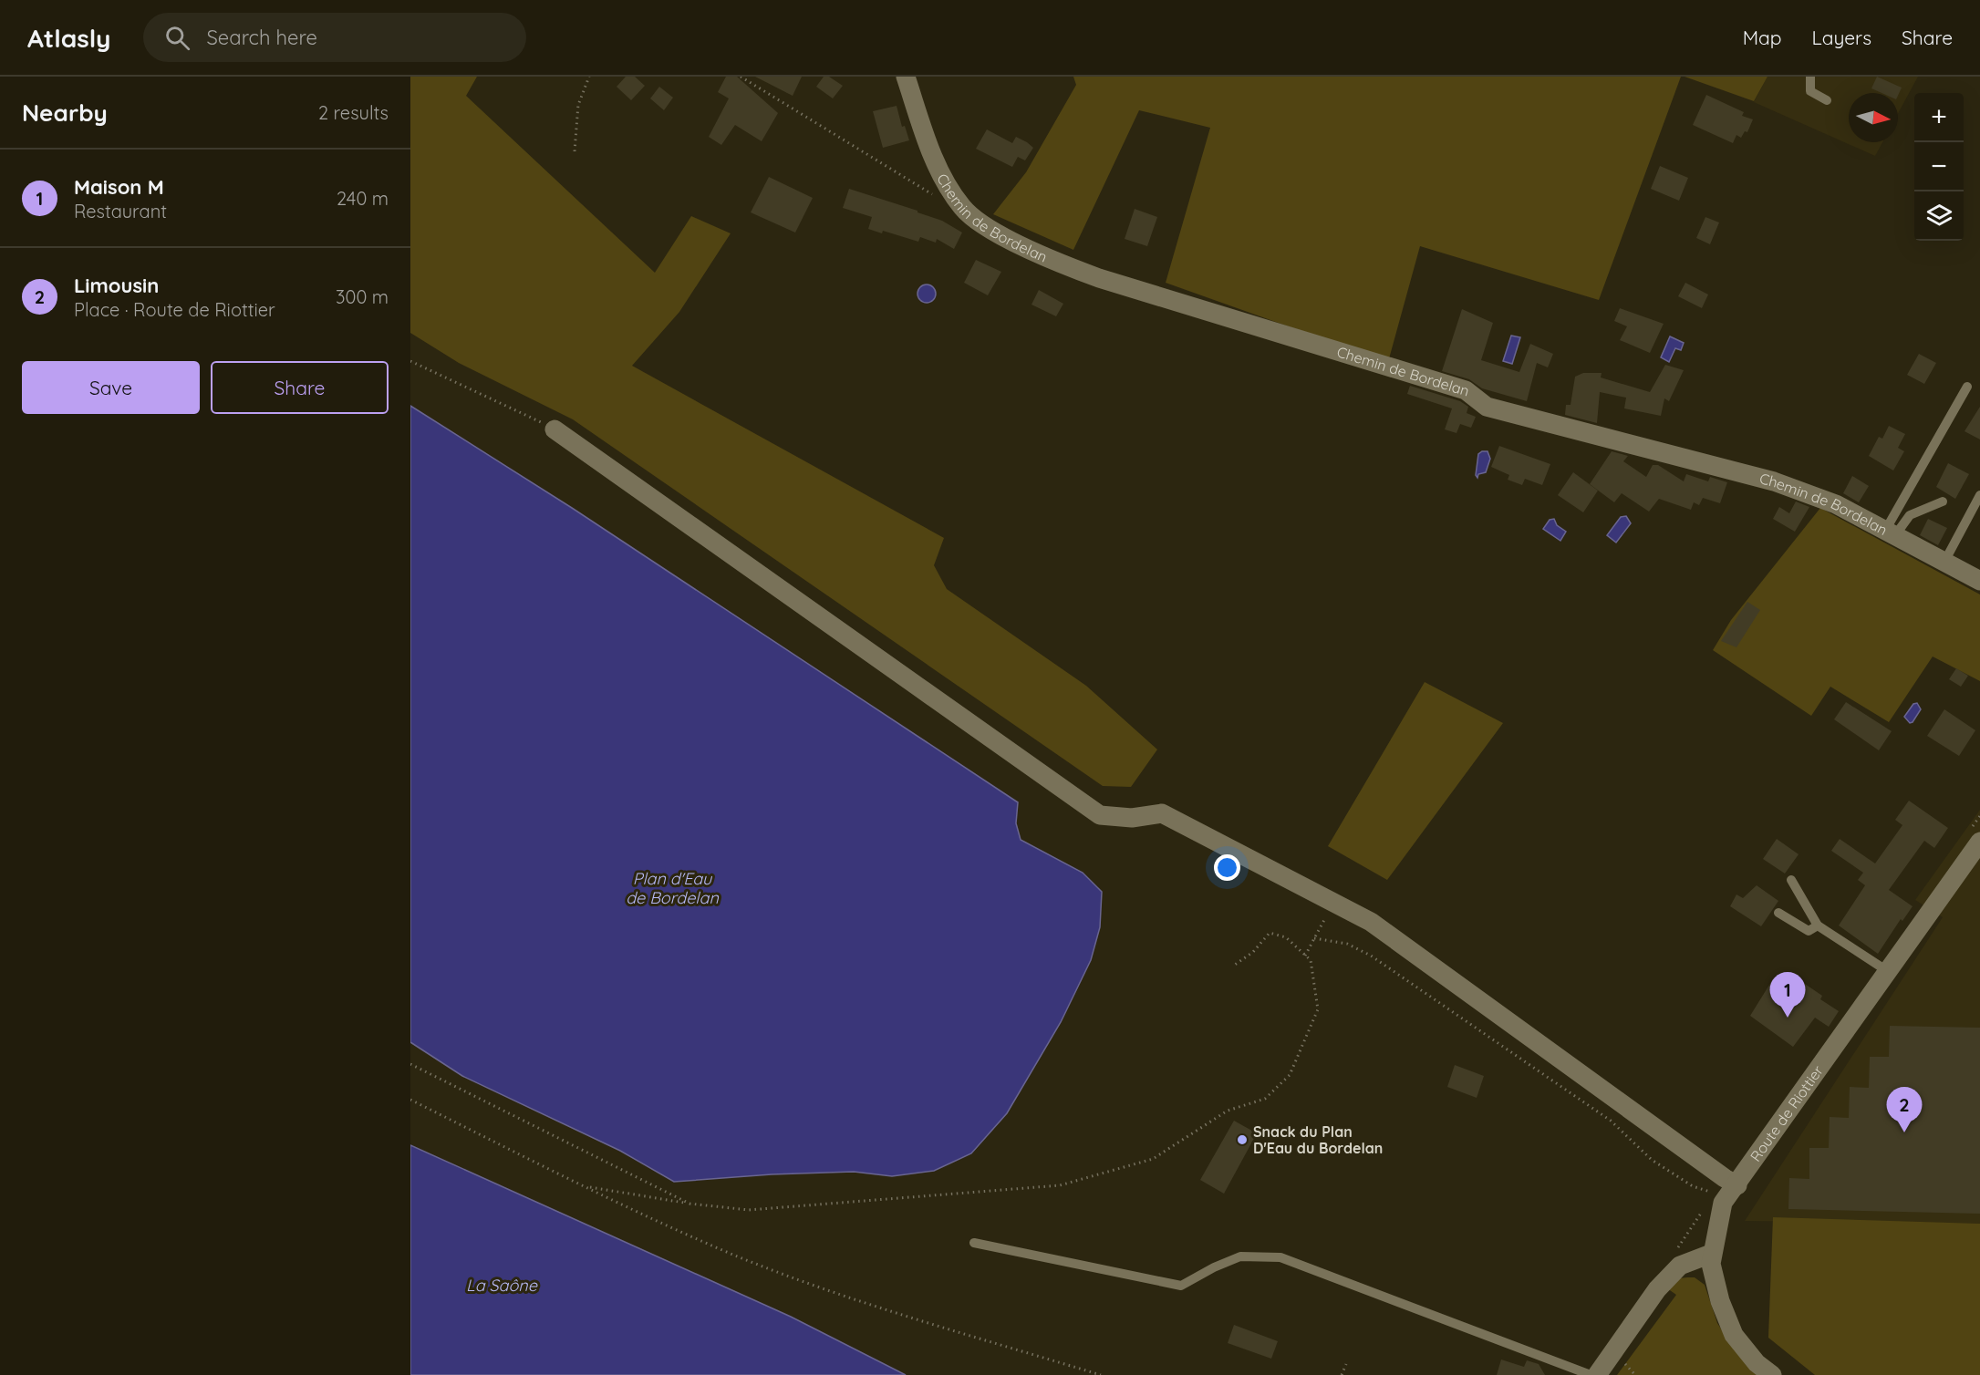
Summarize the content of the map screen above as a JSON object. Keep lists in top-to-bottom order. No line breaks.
{"streets":{"street":["Chemin de Bordelan","Route de Riottier"]},"water":["Plan d'Eau de Bordelan","La Saône"],"places":["Snack du Plan D'Eau du Bordelan"],"north":"right","page":{"header":"Atlasly","search":"Search here","nav":["Map","Layers","Share"],"heading":["Nearby","2 results"],"map_buttons":["+","−"],"list":[{"mark":"1","name":"Maison M","note":"Restaurant","value":"240 m"},{"mark":"2","name":"Limousin","note":"Place · Route de Riottier","value":"300 m"}],"buttons":["Save","Share"],"pins":["1","2"]}}
